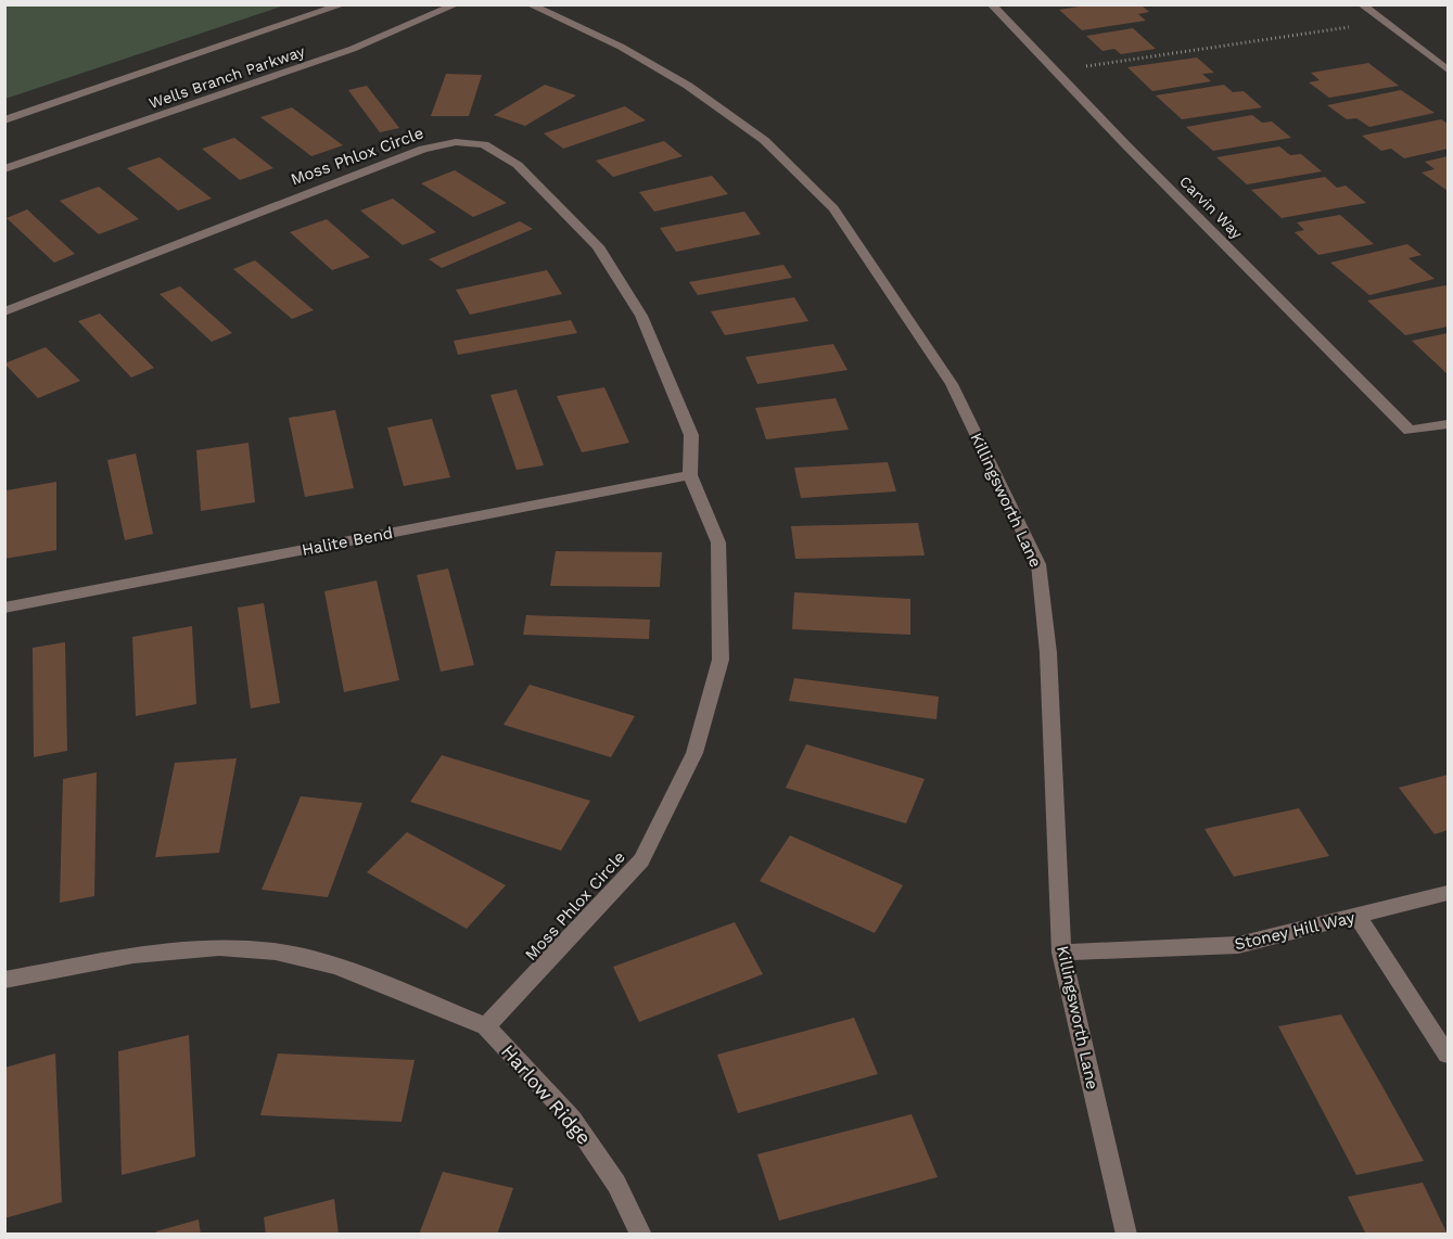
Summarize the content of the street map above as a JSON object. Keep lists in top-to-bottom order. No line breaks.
{"streets":{"street":["Wells Branch Parkway","Moss Phlox Circle","Carvin Way","Killingsworth Lane","Halite Bend","Stoney Hill Way","Harlow Ridge"]},"crossings":[["Moss Phlox Circle","Halite Bend"],["Moss Phlox Circle","Harlow Ridge"],["Killingsworth Lane","Stoney Hill Way"]]}
